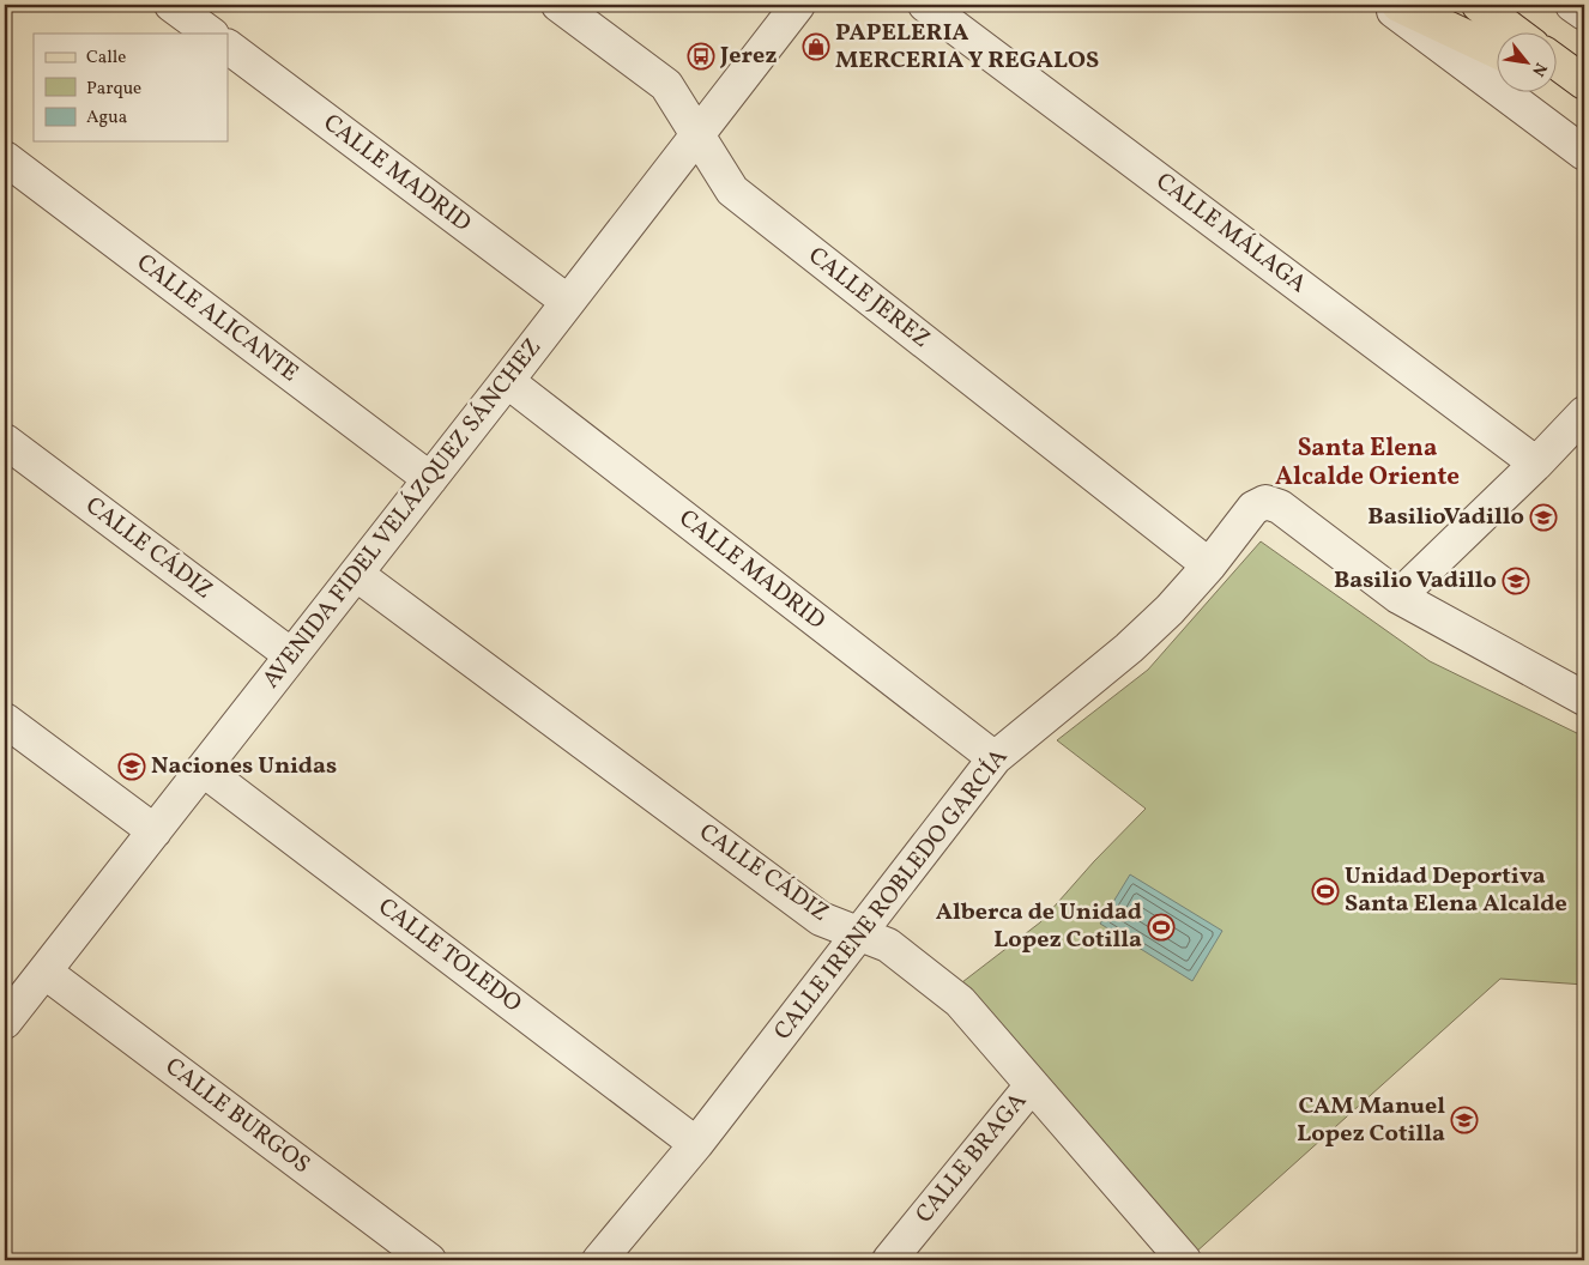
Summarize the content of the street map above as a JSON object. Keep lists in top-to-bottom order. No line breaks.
{"streets":{"street":["CALLE MADRID","CALLE MÁLAGA","CALLE JEREZ","CALLE ALICANTE","AVENIDA FIDEL VELÁZQUEZ SÁNCHEZ","CALLE CÁDIZ","CALLE IRENE ROBLEDO GARCÍA","CALLE TOLEDO","CALLE BURGOS","CALLE BRAGA"]},"crossings":[["CALLE MADRID","AVENIDA FIDEL VELÁZQUEZ SÁNCHEZ"],["CALLE MADRID","CALLE IRENE ROBLEDO GARCÍA"],["CALLE JEREZ","AVENIDA FIDEL VELÁZQUEZ SÁNCHEZ"],["CALLE JEREZ","CALLE IRENE ROBLEDO GARCÍA"],["CALLE ALICANTE","AVENIDA FIDEL VELÁZQUEZ SÁNCHEZ"],["AVENIDA FIDEL VELÁZQUEZ SÁNCHEZ","CALLE CÁDIZ"],["AVENIDA FIDEL VELÁZQUEZ SÁNCHEZ","CALLE TOLEDO"],["AVENIDA FIDEL VELÁZQUEZ SÁNCHEZ","CALLE BURGOS"],["CALLE CÁDIZ","CALLE IRENE ROBLEDO GARCÍA"],["CALLE CÁDIZ","CALLE BRAGA"],["CALLE IRENE ROBLEDO GARCÍA","CALLE TOLEDO"]],"districts":["Santa Elena Alcalde Oriente"],"places":{"shop":["PAPELERIA MERCERIA Y REGALOS"],"bus stop":["Jerez"],"school or university":["BasilioVadillo","Basilio Vadillo","Naciones Unidas","CAM Manuel Lopez Cotilla"],"sports":["Unidad Deportiva Santa Elena Alcalde","Alberca de Unidad Lopez Cotilla"]},"legend":["Calle","Parque","Agua"],"north":"bottom right"}
